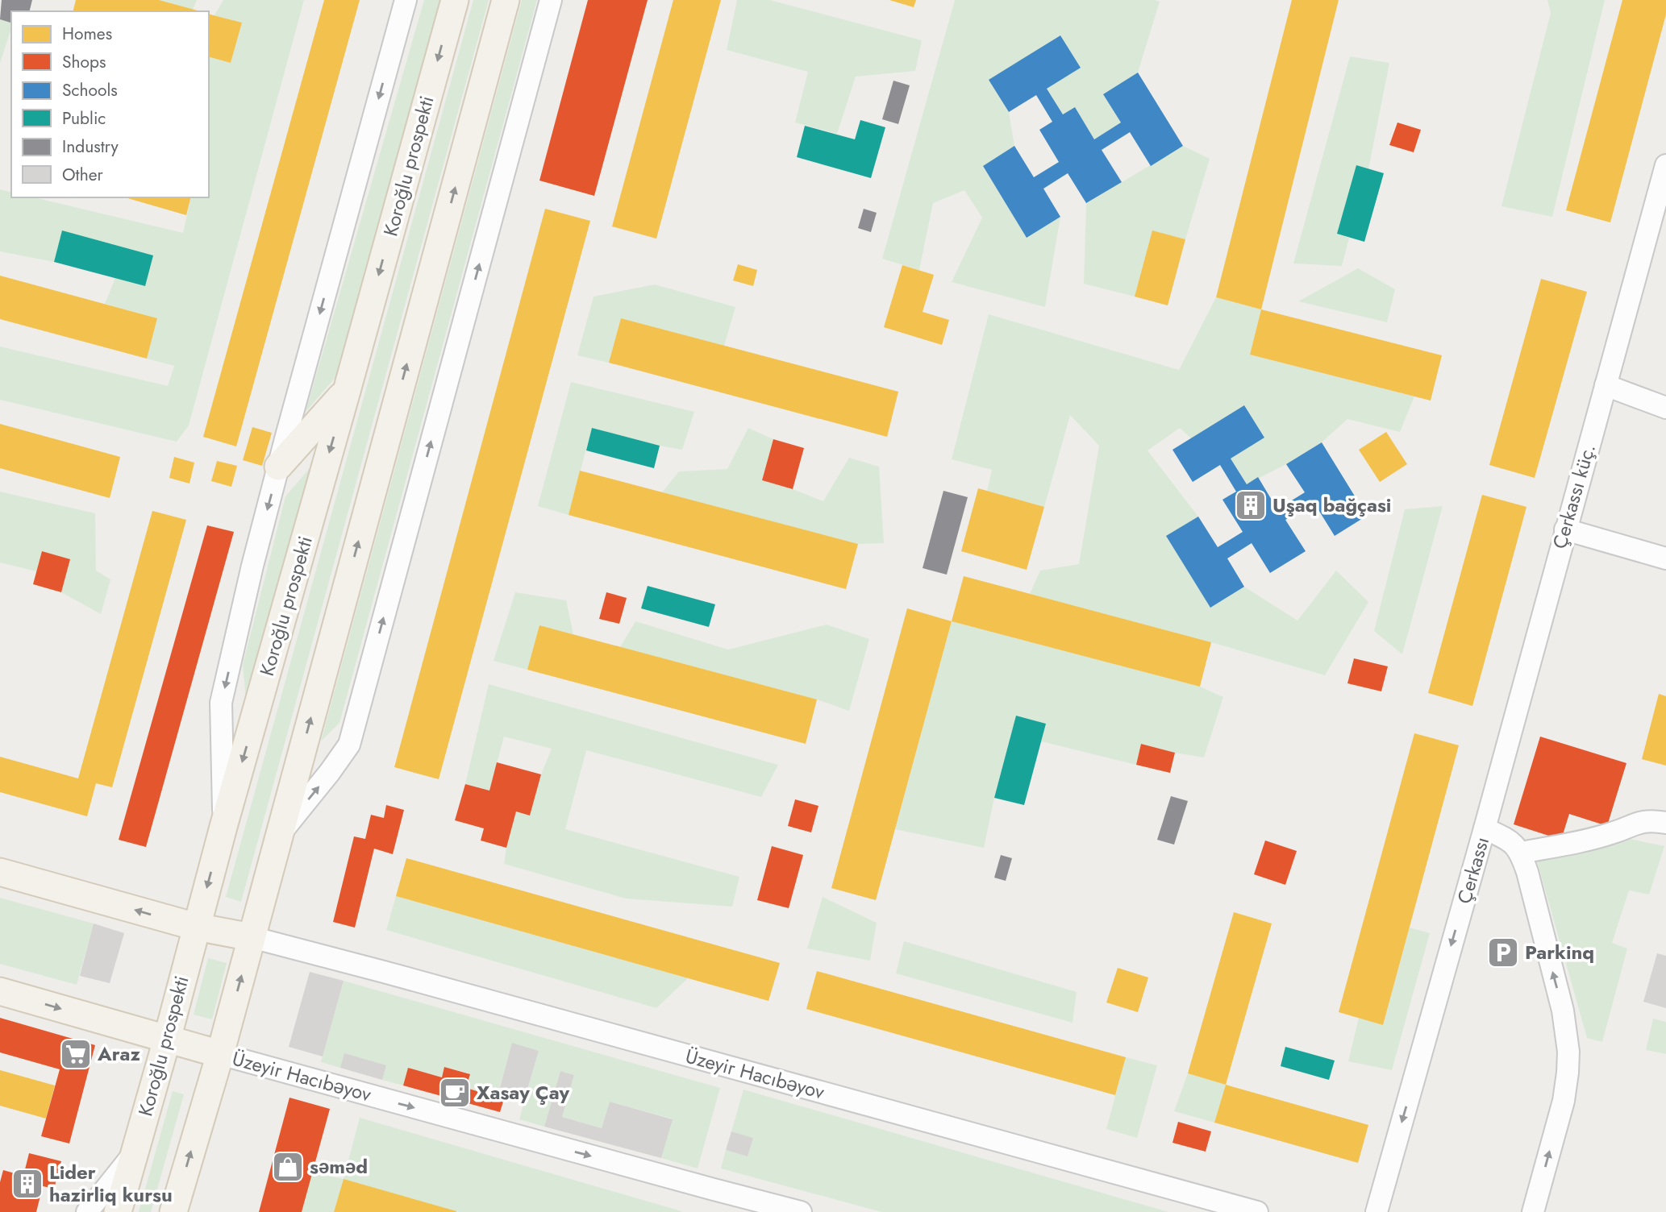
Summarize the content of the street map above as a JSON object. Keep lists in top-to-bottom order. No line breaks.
{"streets":{"main road":["Koroğlu prospekti","Üzeyir Hacıbəyov"],"street":["Çerkassı küç.","Çerkassı"]},"crossings":[["Koroğlu prospekti","Üzeyir Hacıbəyov"],["Çerkassı küç.","Çerkassı"]],"places":{"building":["Uşaq bağçasi","Lider hazirliq kursu"],"parking":["Parkinq"],"supermarket":["Araz"],"cafe":["Xasay Çay"],"shop":["səməd"]},"legend":["Homes","Shops","Schools","Public","Industry","Other"]}
